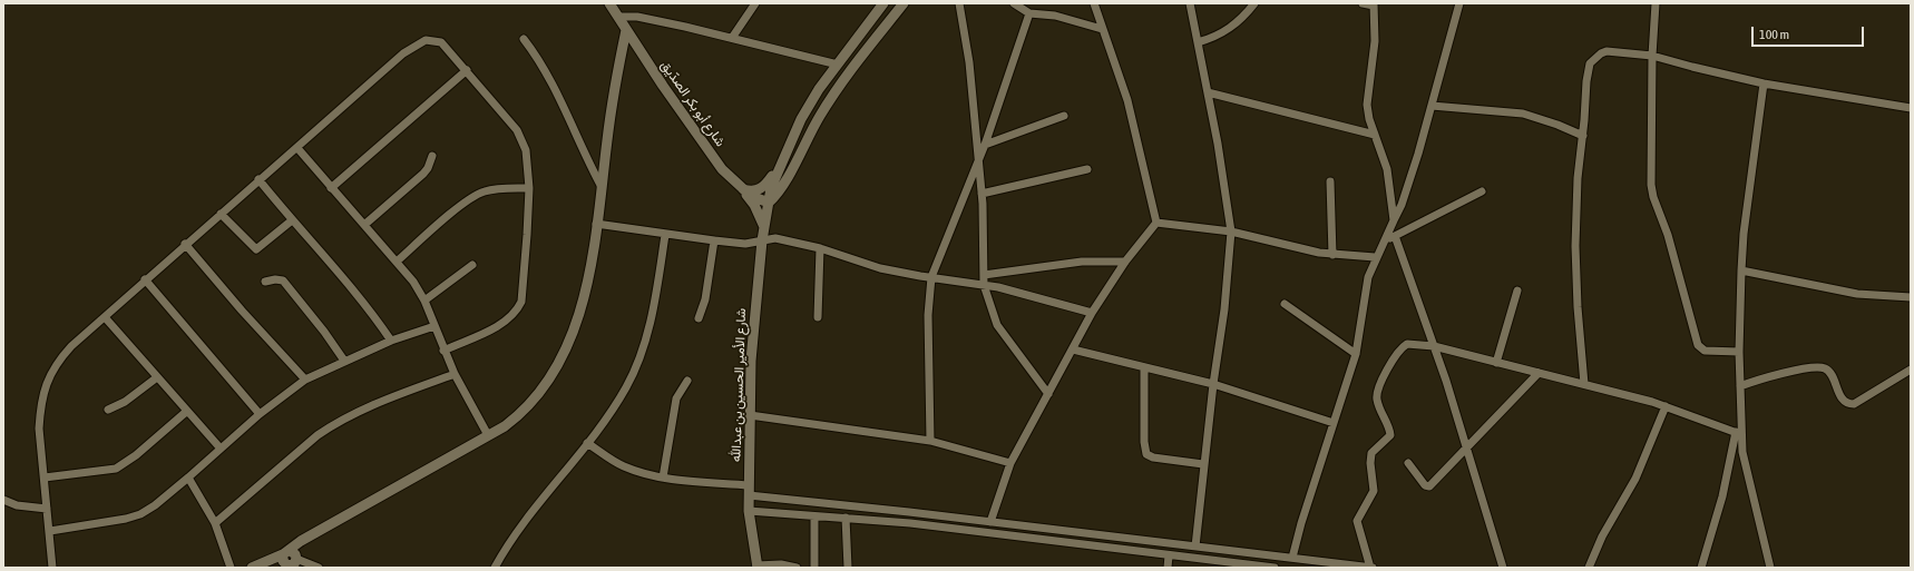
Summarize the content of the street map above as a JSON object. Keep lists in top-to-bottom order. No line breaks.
{"streets":{"street":["شارع أبو بكر الصدّيق","شارع الأمير الحسين بن عبدالله"]},"crossings":[["شارع أبو بكر الصدّيق","شارع الأمير الحسين بن عبدالله"]],"scale_bar":"100 m"}
